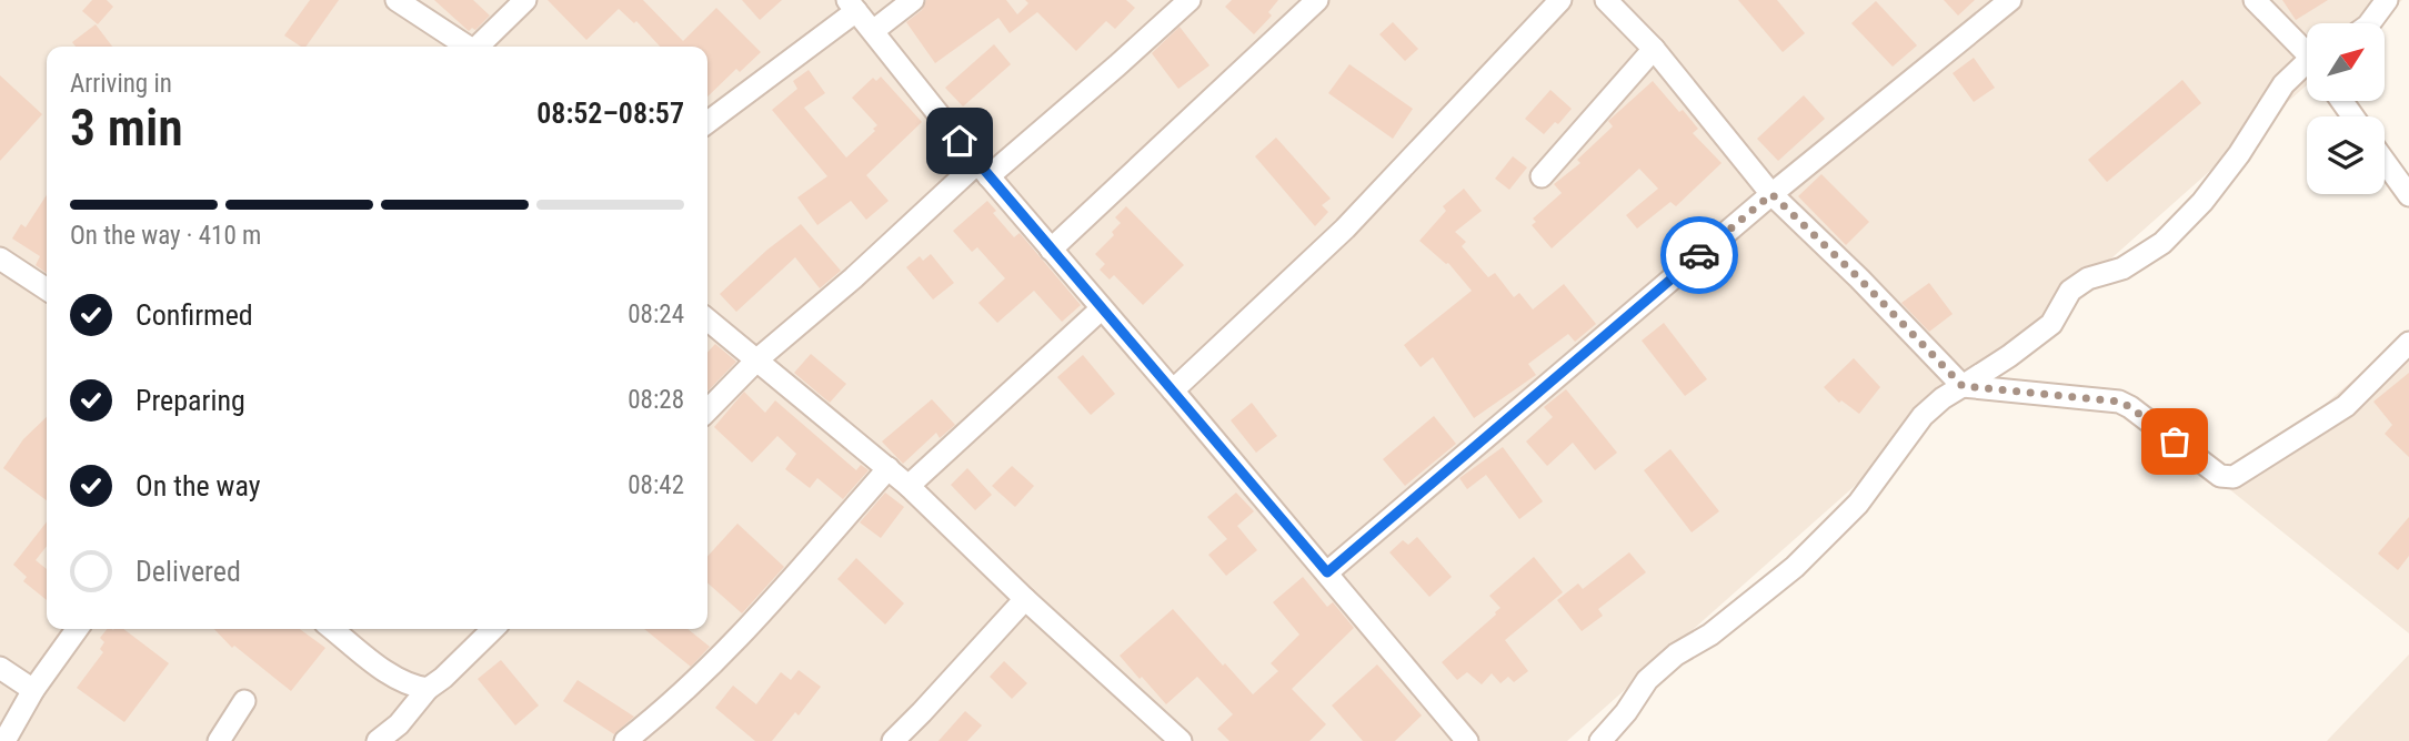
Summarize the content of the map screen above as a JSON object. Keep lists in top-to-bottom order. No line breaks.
{"north":"top right","page":{"heading":["3 min","Arriving in","08:52–08:57"],"bar":"On the way · 410 m","list":[["Confirmed","08:24"],["Preparing","08:28"],["On the way","08:42"],"Delivered"]}}
